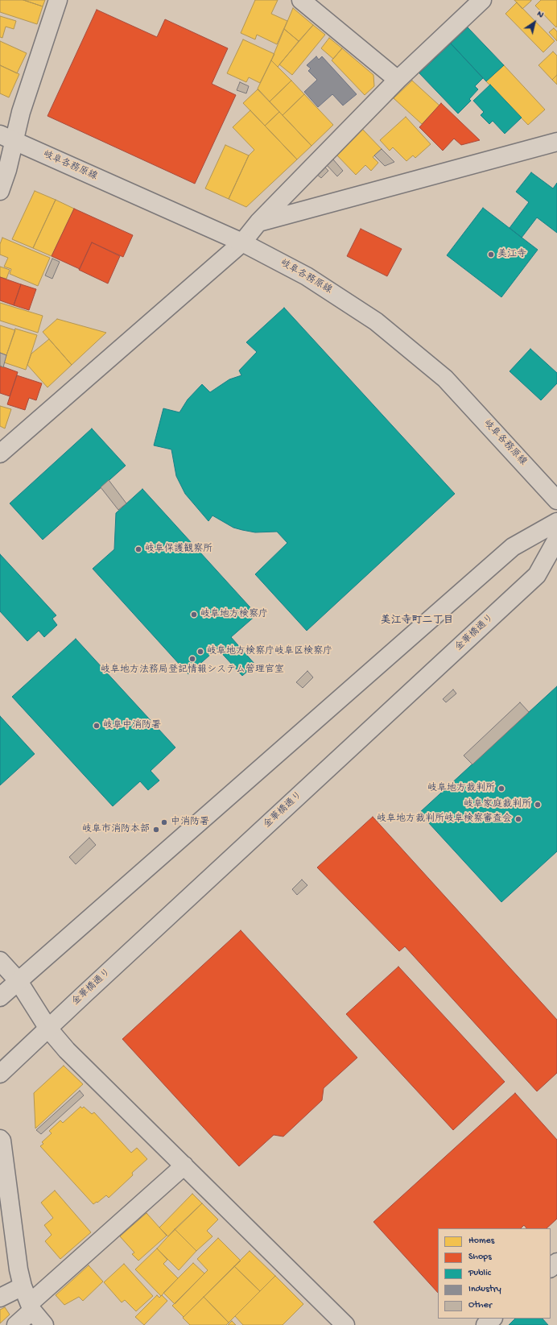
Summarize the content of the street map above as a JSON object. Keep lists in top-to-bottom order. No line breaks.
{"streets":{"street":["岐阜各務原線","金華橋通り"]},"districts":["美江寺町二丁目"],"places":["美江寺","岐阜保護観察所","岐阜地方検察庁","岐阜地方検察庁岐阜区検察庁","岐阜地方法務局登記情報システム管理官室","岐阜中消防署","岐阜地方裁判所","岐阜家庭裁判所","岐阜地方裁判所岐阜検察審査会","中消防署","岐阜市消防本部"],"legend":["Homes","Shops","Public","Industry","Other"],"north":"top right"}
